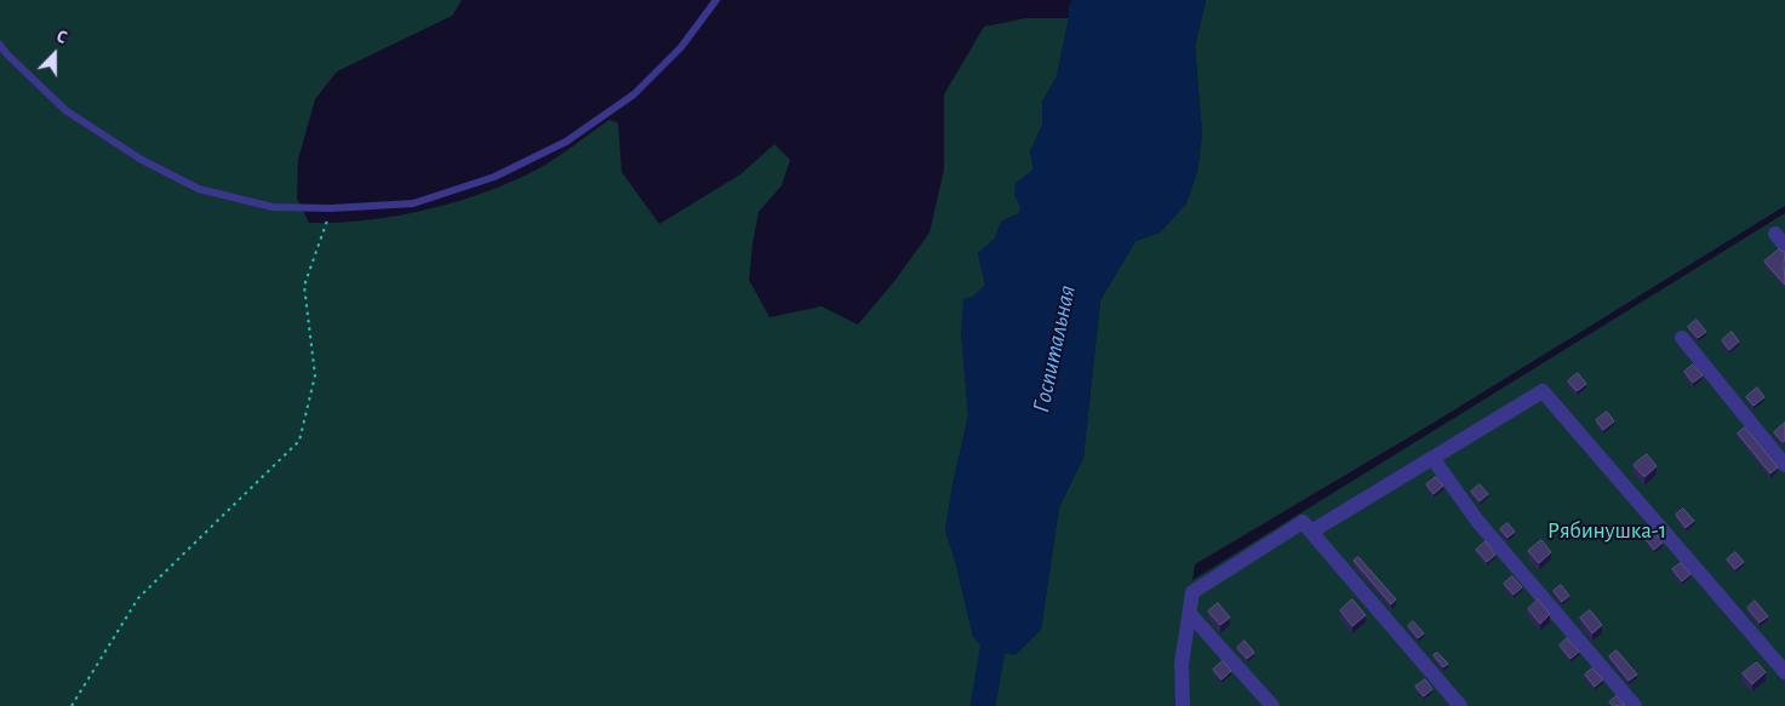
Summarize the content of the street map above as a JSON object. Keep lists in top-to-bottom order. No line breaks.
{"water":["Госпитальная"],"parks":["Рябинушка-1"],"north":"top"}
